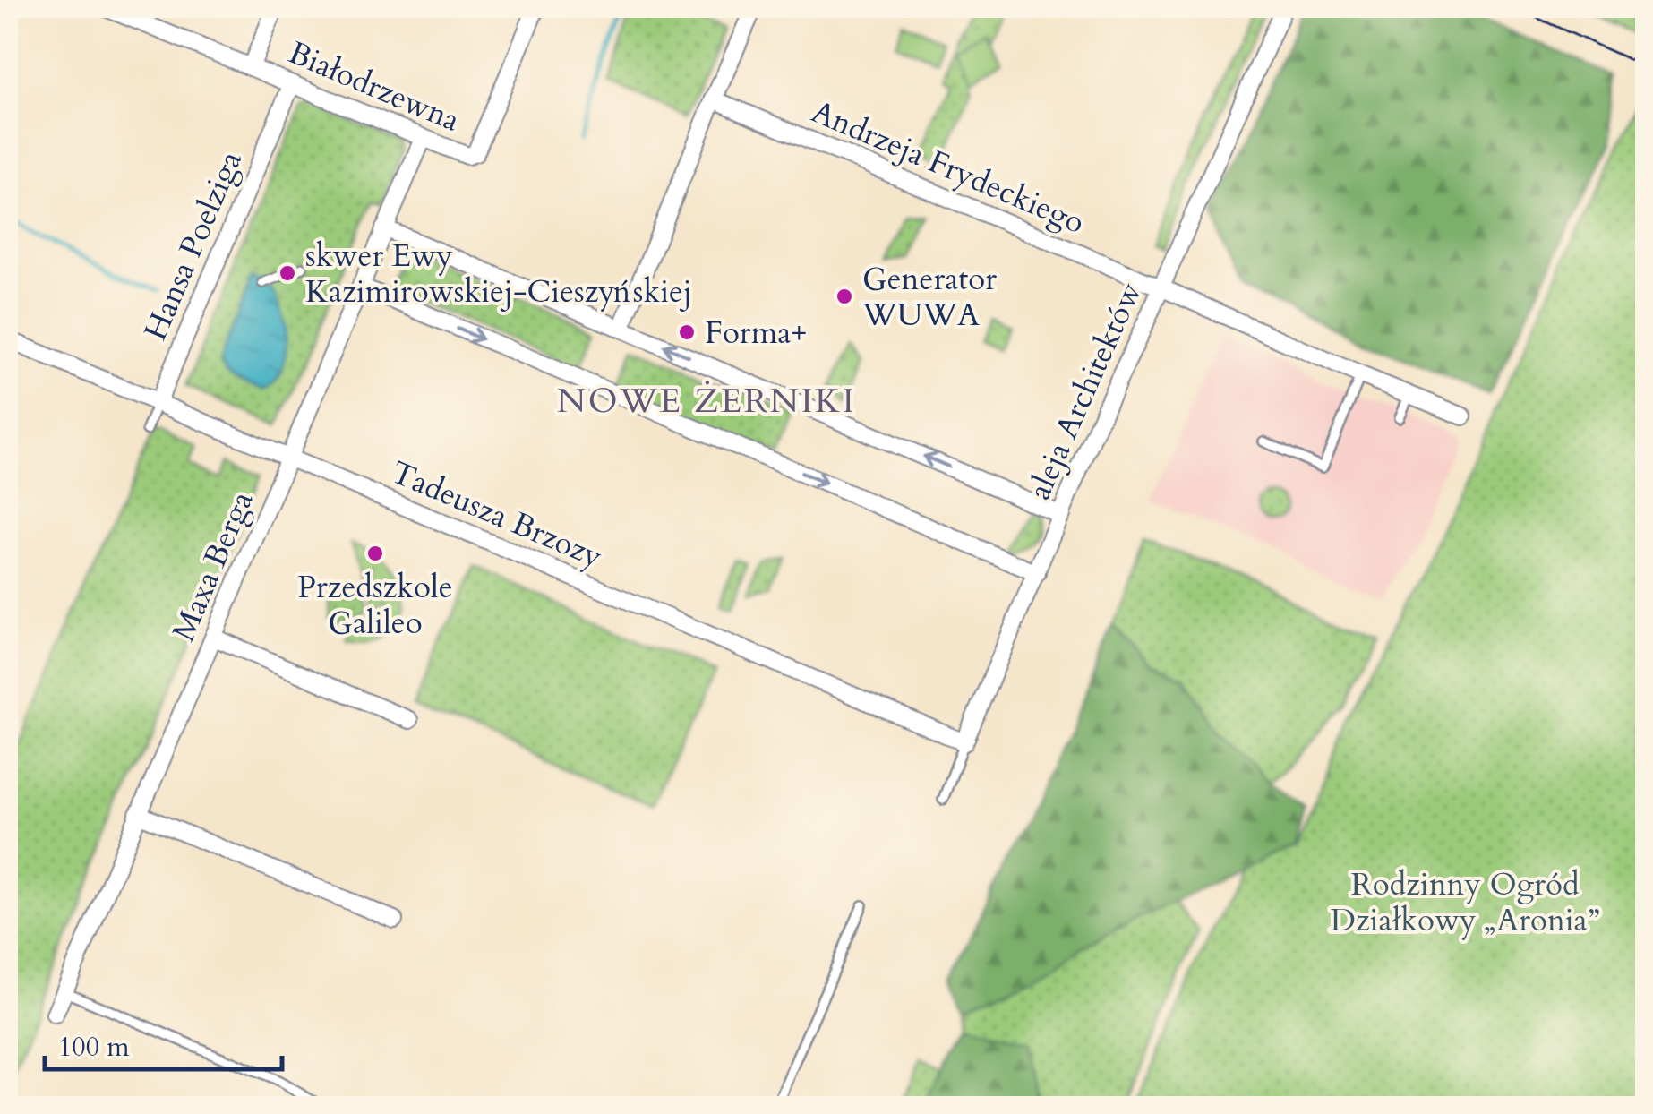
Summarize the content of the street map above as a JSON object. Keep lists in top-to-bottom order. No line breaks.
{"streets":{"street":["Białodrzewna","Andrzeja Frydeckiego","Hansa Poelziga","aleja Architektów","Tadeusza Brzozy","Maxa Berga"]},"crossings":[["Białodrzewna","Hansa Poelziga"],["Białodrzewna","Maxa Berga"],["Andrzeja Frydeckiego","aleja Architektów"],["Hansa Poelziga","Tadeusza Brzozy"],["aleja Architektów","Tadeusza Brzozy"],["Tadeusza Brzozy","Maxa Berga"]],"districts":["NOWE ŻERNIKI"],"parks":["Rodzinny Ogród Działkowy „Aronia”"],"places":["skwer Ewy Kazimirowskiej-Cieszyńskiej","Generator WUWA","Forma+","Przedszkole Galileo"],"scale_bar":"100 m"}
